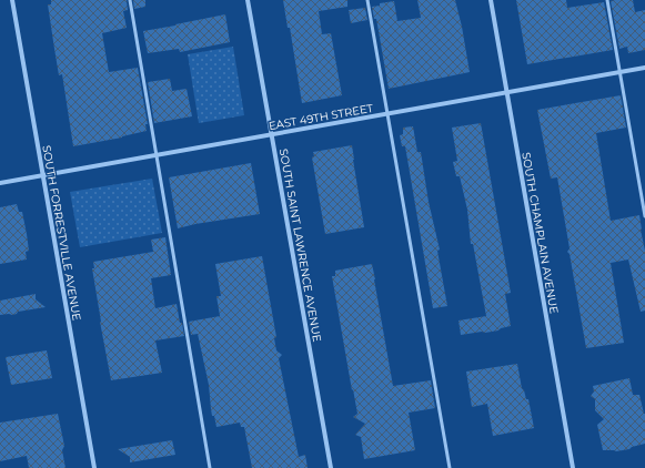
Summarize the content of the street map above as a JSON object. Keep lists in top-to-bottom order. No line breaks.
{"streets":{"street":["EAST 49TH STREET","SOUTH FORRESTVILLE AVENUE","SOUTH CHAMPLAIN AVENUE","SOUTH SAINT LAWRENCE AVENUE"]},"crossings":[["EAST 49TH STREET","SOUTH FORRESTVILLE AVENUE"],["EAST 49TH STREET","SOUTH CHAMPLAIN AVENUE"],["EAST 49TH STREET","SOUTH SAINT LAWRENCE AVENUE"]]}
